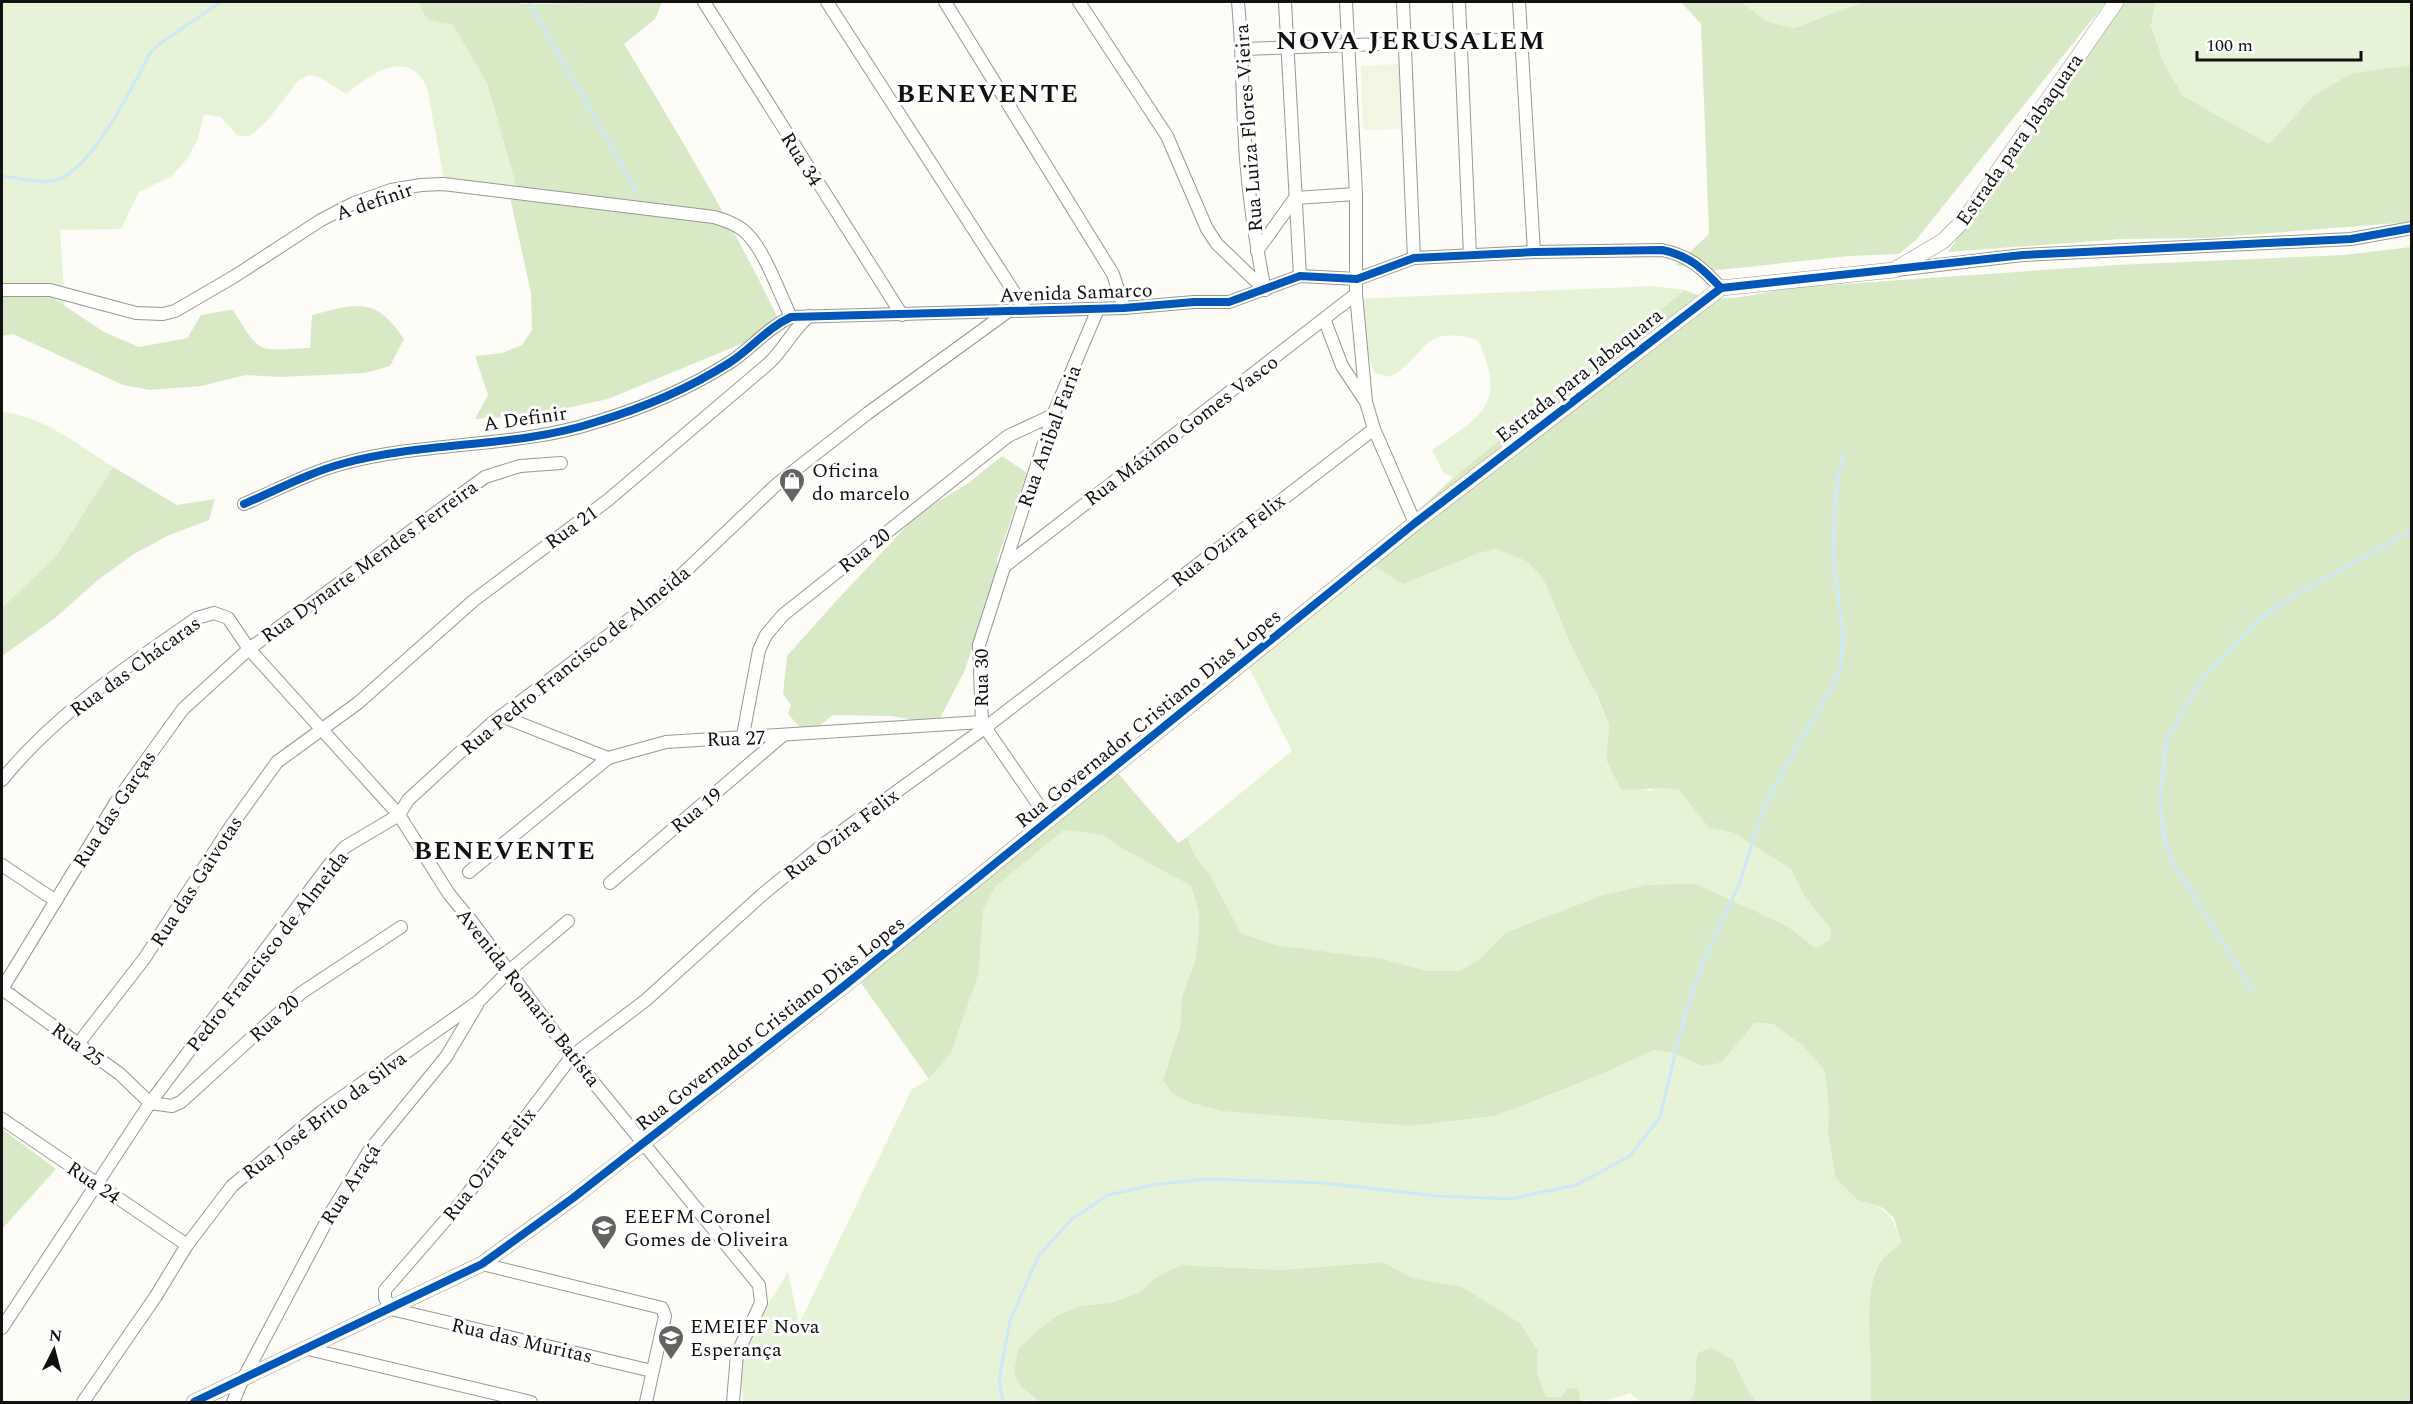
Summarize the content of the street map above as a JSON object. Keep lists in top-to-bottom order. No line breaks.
{"streets":{"street":["Rua Luiza Flores Vieira","Estrada para Jabaquara","Rua 34","A definir","Avenida Samarco","A Definir","Rua Máximo Gomes Vasco","Rua Anibal Faria","Rua 21","Rua Ozira Felix","Rua 20","Rua Dynarte Mendes Ferreira","Rua Pedro Francisco de Almeida","Rua das Chácaras","Rua 30","Rua Governador Cristiano Dias Lopes","Rua 27","Rua das Garças","Rua 19","Rua das Gaivotas","Pedro Francisco de Almeida","Avenida Romario Batista","Rua 25","Rua José Brito da Silva","Rua 24","Rua Araçá","Rua das Muritas"]},"crossings":[["Rua Luiza Flores Vieira","Avenida Samarco"],["Estrada para Jabaquara","Rua Governador Cristiano Dias Lopes"],["Rua 34","Avenida Samarco"],["A definir","Avenida Samarco"],["A definir","A Definir"],["Avenida Samarco","A Definir"],["Avenida Samarco","Rua Anibal Faria"],["Avenida Samarco","Rua 21"],["Avenida Samarco","Rua Pedro Francisco de Almeida"],["Rua Máximo Gomes Vasco","Rua Anibal Faria"],["Rua Máximo Gomes Vasco","Rua 30"],["Rua Anibal Faria","Rua 20"],["Rua Anibal Faria","Rua 30"],["Rua 21","Rua das Gaivotas"],["Rua 21","Avenida Romario Batista"],["Rua Ozira Felix","Rua 30"],["Rua Ozira Felix","Rua Governador Cristiano Dias Lopes"],["Rua Ozira Felix","Rua 27"],["Rua Ozira Felix","Avenida Romario Batista"],["Rua Ozira Felix","Rua das Muritas"],["Rua 20","Rua 27"],["Rua 20","Pedro Francisco de Almeida"],["Rua 20","Rua 25"],["Rua Dynarte Mendes Ferreira","Rua das Garças"],["Rua Dynarte Mendes Ferreira","Avenida Romario Batista"],["Rua Pedro Francisco de Almeida","Pedro Francisco de Almeida"],["Rua Pedro Francisco de Almeida","Avenida Romario Batista"],["Rua das Chácaras","Avenida Romario Batista"],["Rua 30","Rua 27"],["Rua Governador Cristiano Dias Lopes","Avenida Romario Batista"],["Rua Governador Cristiano Dias Lopes","Rua Araçá"],["Rua Governador Cristiano Dias Lopes","Rua das Muritas"],["Rua 27","Rua 19"],["Rua das Garças","Avenida Romario Batista"],["Rua das Garças","Rua 25"],["Rua das Gaivotas","Avenida Romario Batista"],["Rua das Gaivotas","Rua 25"],["Pedro Francisco de Almeida","Avenida Romario Batista"],["Pedro Francisco de Almeida","Rua 25"],["Avenida Romario Batista","Rua José Brito da Silva"],["Rua José Brito da Silva","Rua 24"],["Rua José Brito da Silva","Rua Araçá"]],"districts":["NOVA JERUSALEM","BENEVENTE","BENEVENTE"],"places":{"shop":["Oficina do marcelo"],"school or university":["EEEFM Coronel Gomes de Oliveira","EMEIEF Nova Esperança"]},"scale_bar":"100 m","north":"top"}
